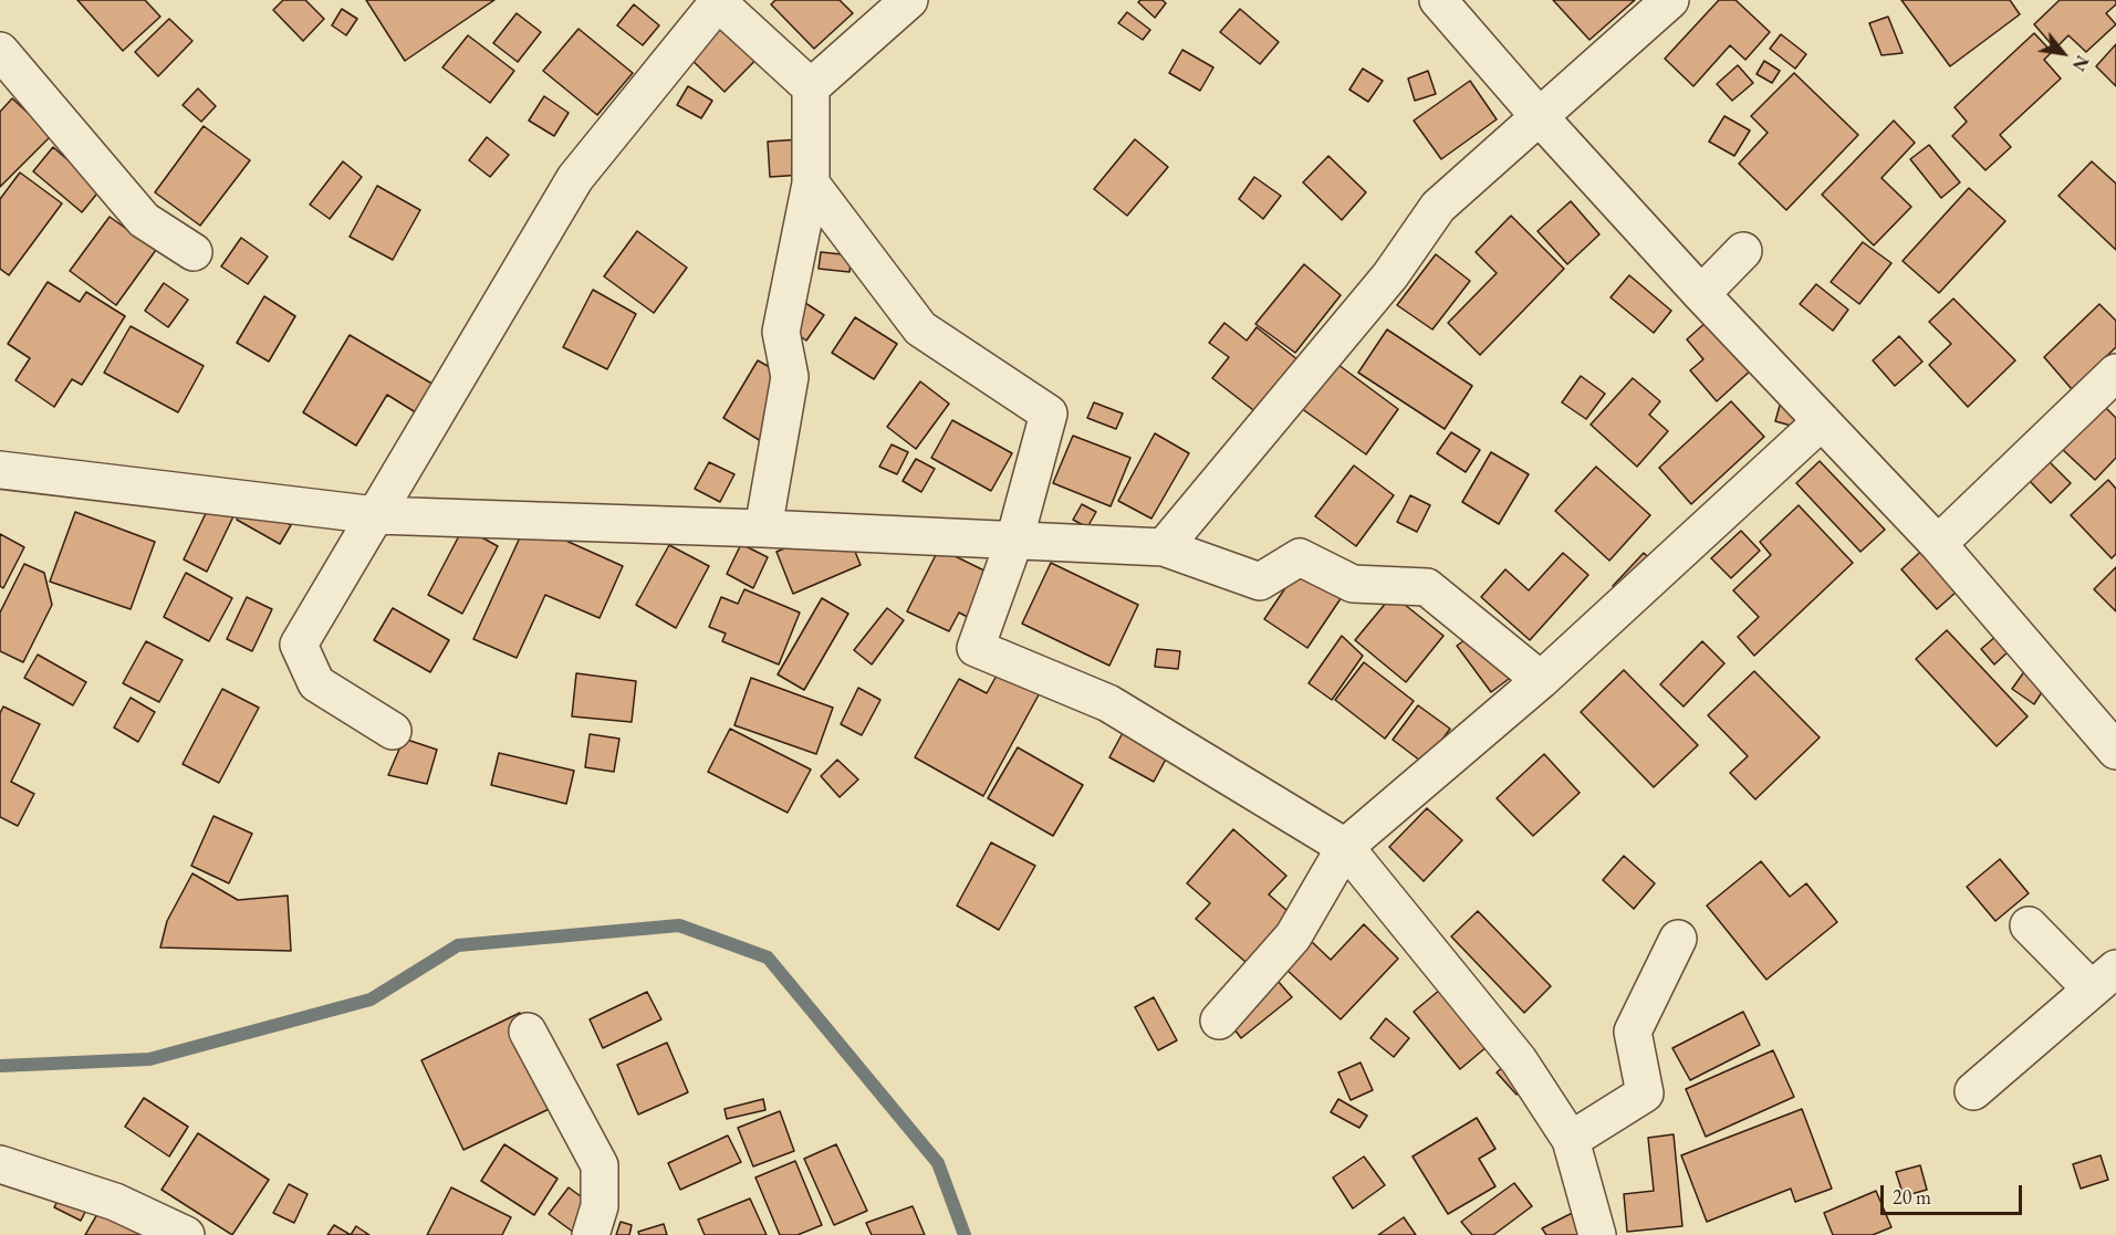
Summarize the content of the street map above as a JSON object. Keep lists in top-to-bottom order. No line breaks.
{"scale_bar":"20 m","north":"bottom right"}
